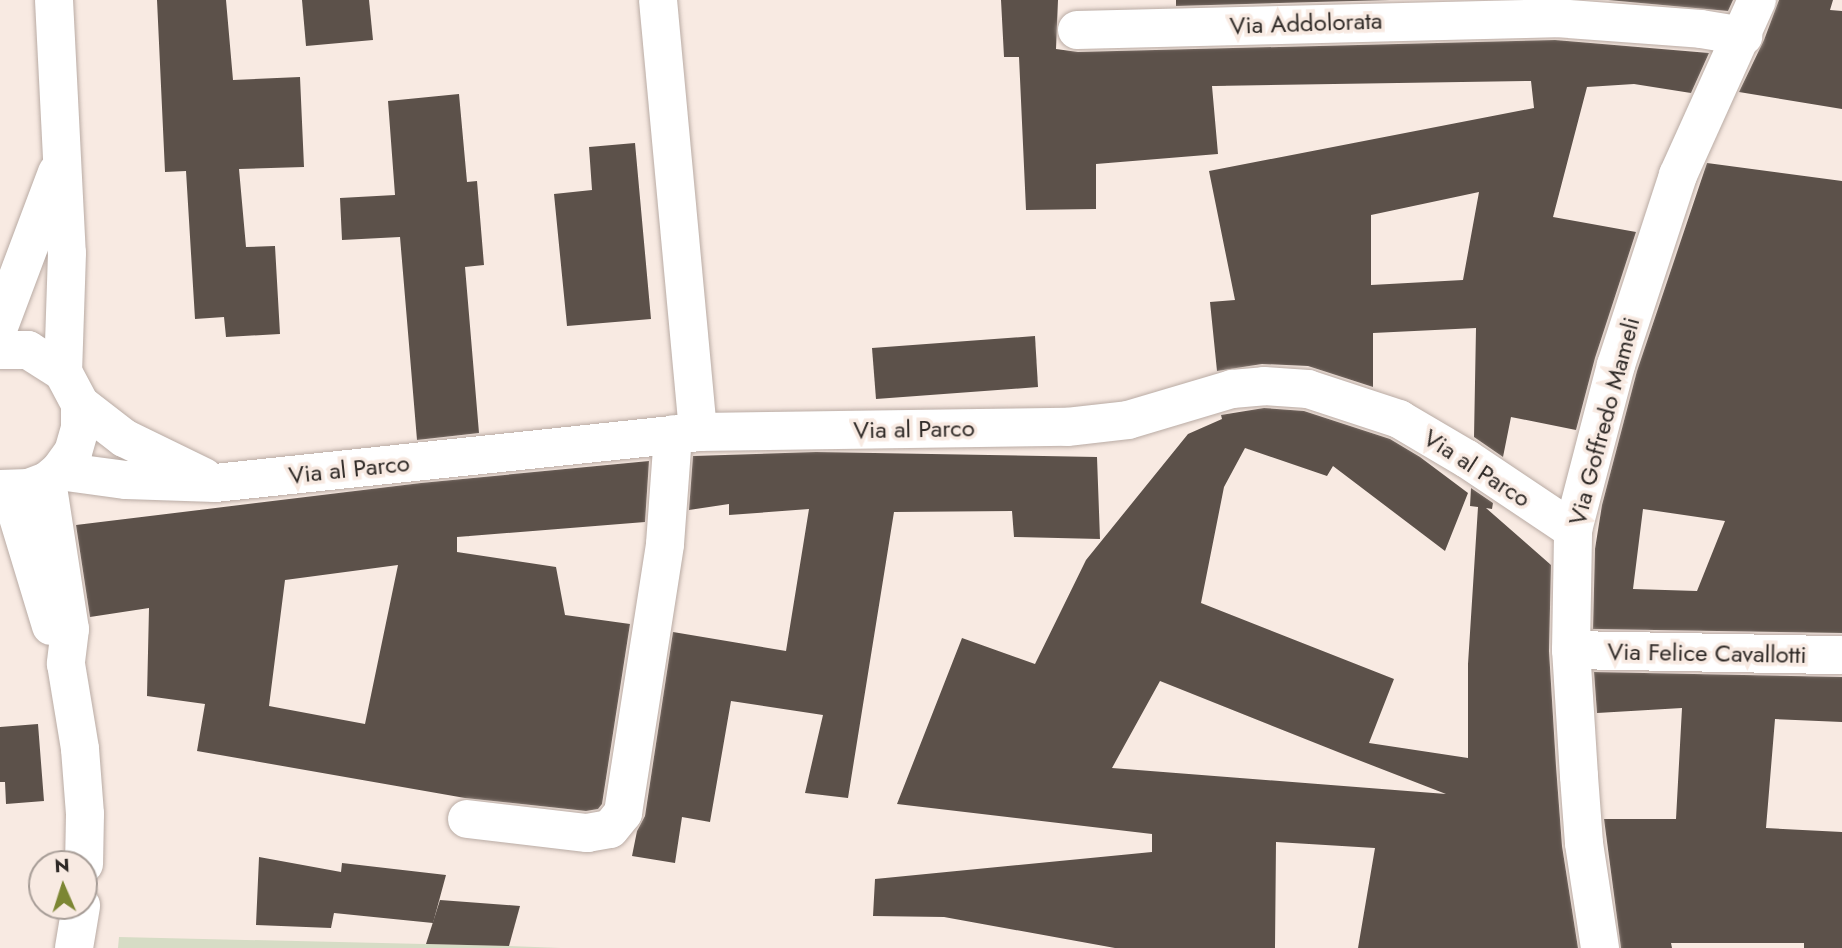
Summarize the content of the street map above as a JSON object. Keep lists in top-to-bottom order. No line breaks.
{"streets":{"street":["Via Addolorata","Via Goffredo Mameli","Via al Parco","Via Felice Cavallotti"]},"crossings":[["Via Addolorata","Via Goffredo Mameli"],["Via Goffredo Mameli","Via al Parco"],["Via Goffredo Mameli","Via Felice Cavallotti"]],"north":"top"}
